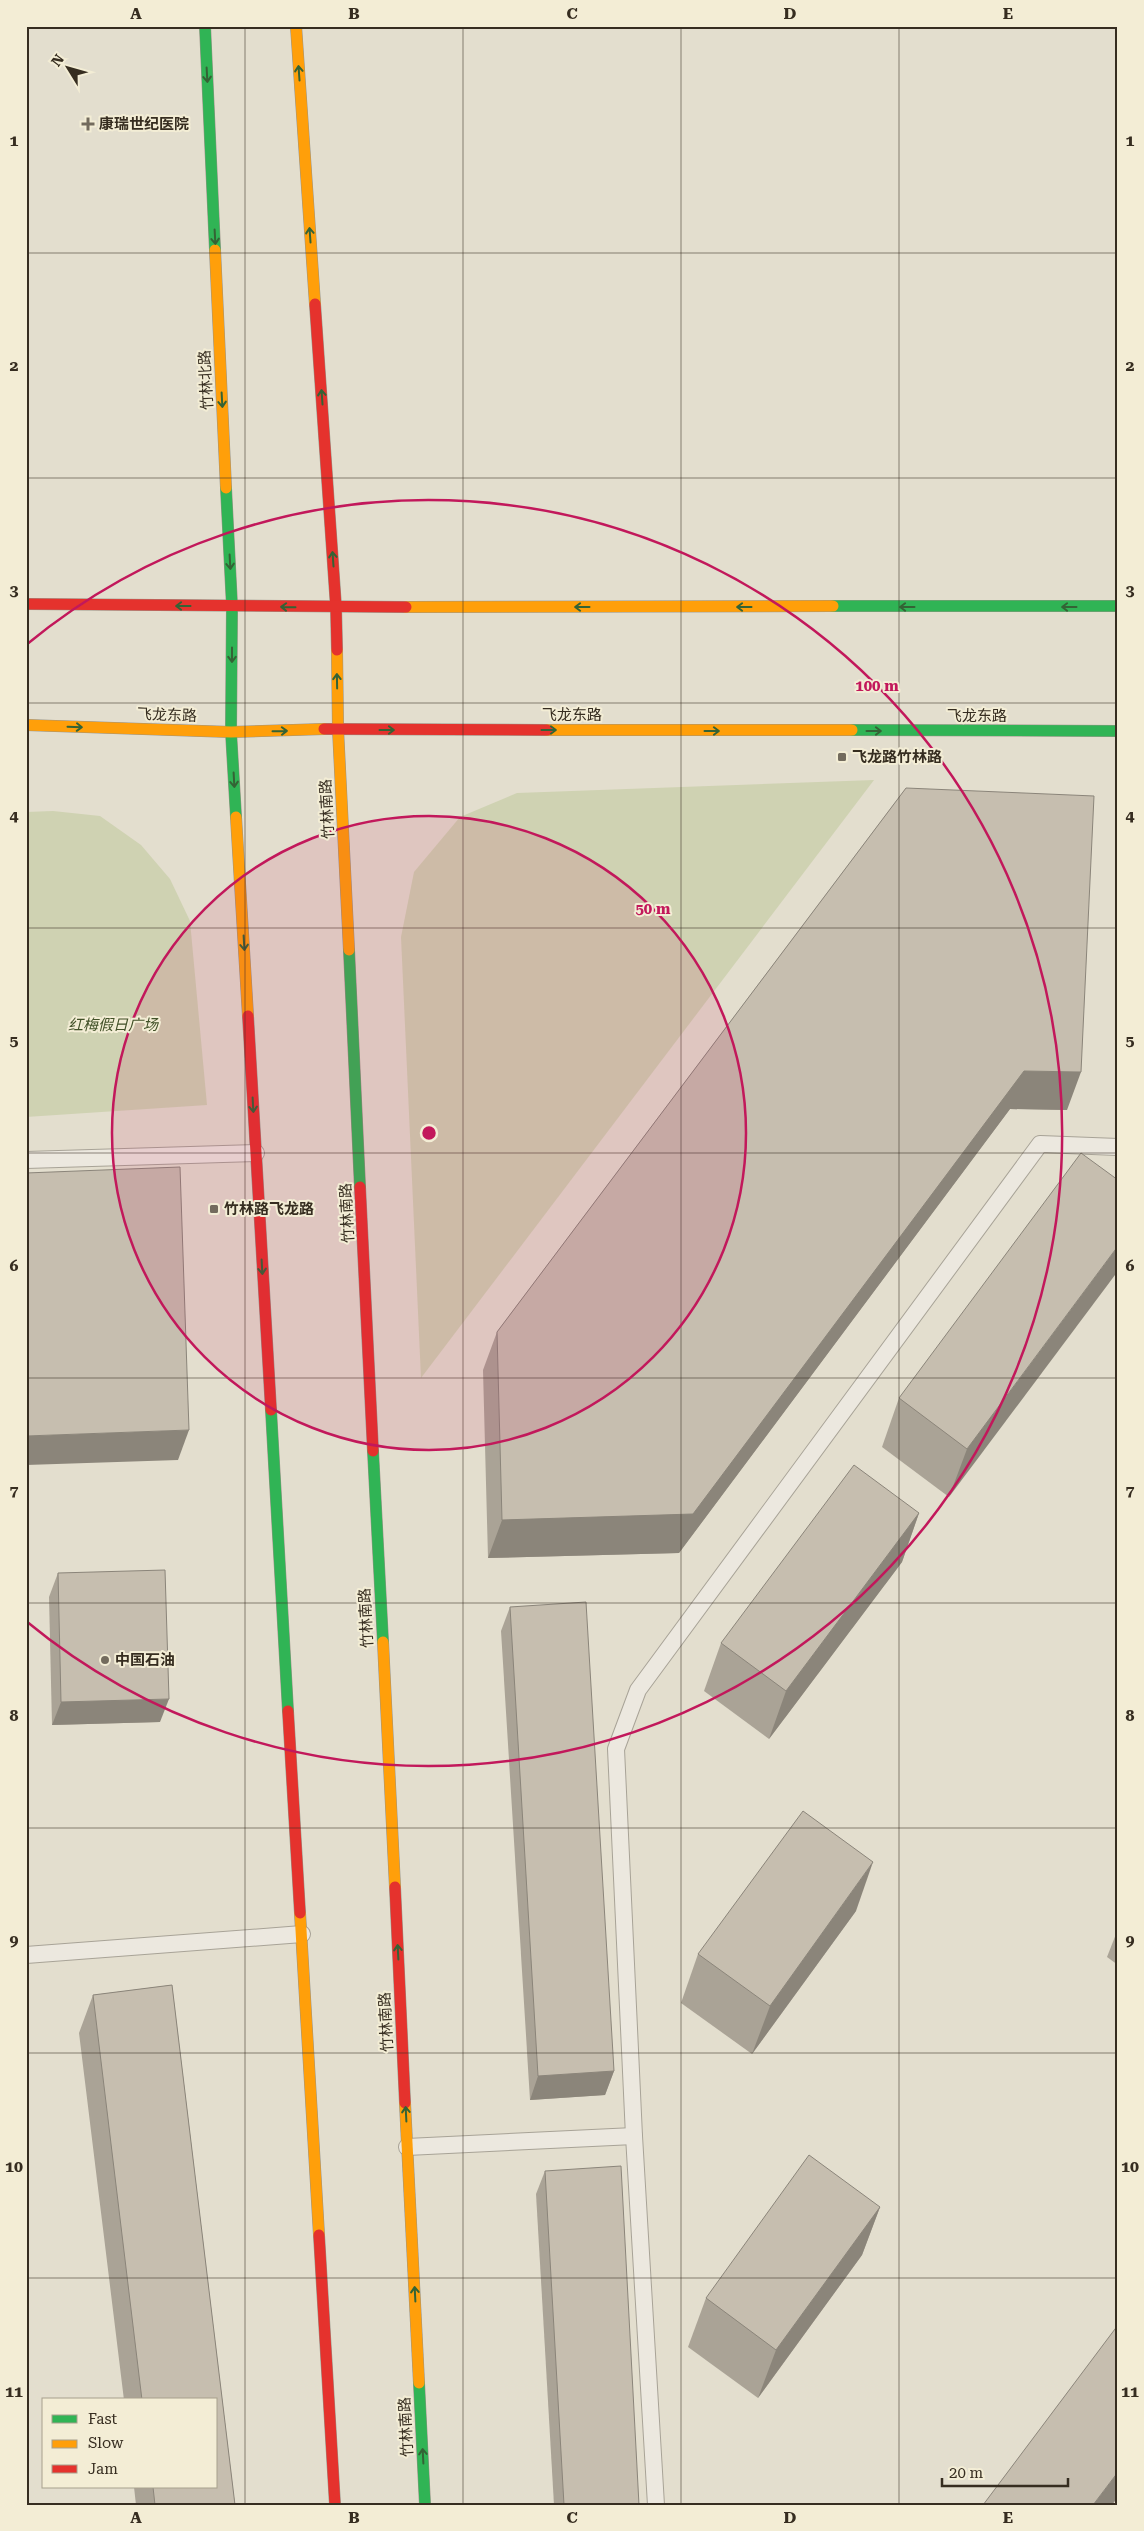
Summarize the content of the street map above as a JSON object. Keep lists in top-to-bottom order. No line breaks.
{"streets":{"main road":["竹林北路","飞龙东路","竹林南路"]},"crossings":[["竹林北路","飞龙东路"],["飞龙东路","竹林南路"]],"one_way":["飞龙东路"],"parks":["红梅假日广场"],"places":{"health":["康瑞世纪医院"],"transit":["飞龙路竹林路","竹林路飞龙路"],"other":["中国石油"]},"legend":["Fast","Slow","Jam"],"scale_bar":"20 m","north":"top left","grid":{"columns":["A","B","C","D","E"],"rows":["1","2","3","4","5","6","7","8","9","10","11"]},"rings":["100 m","50 m"]}
